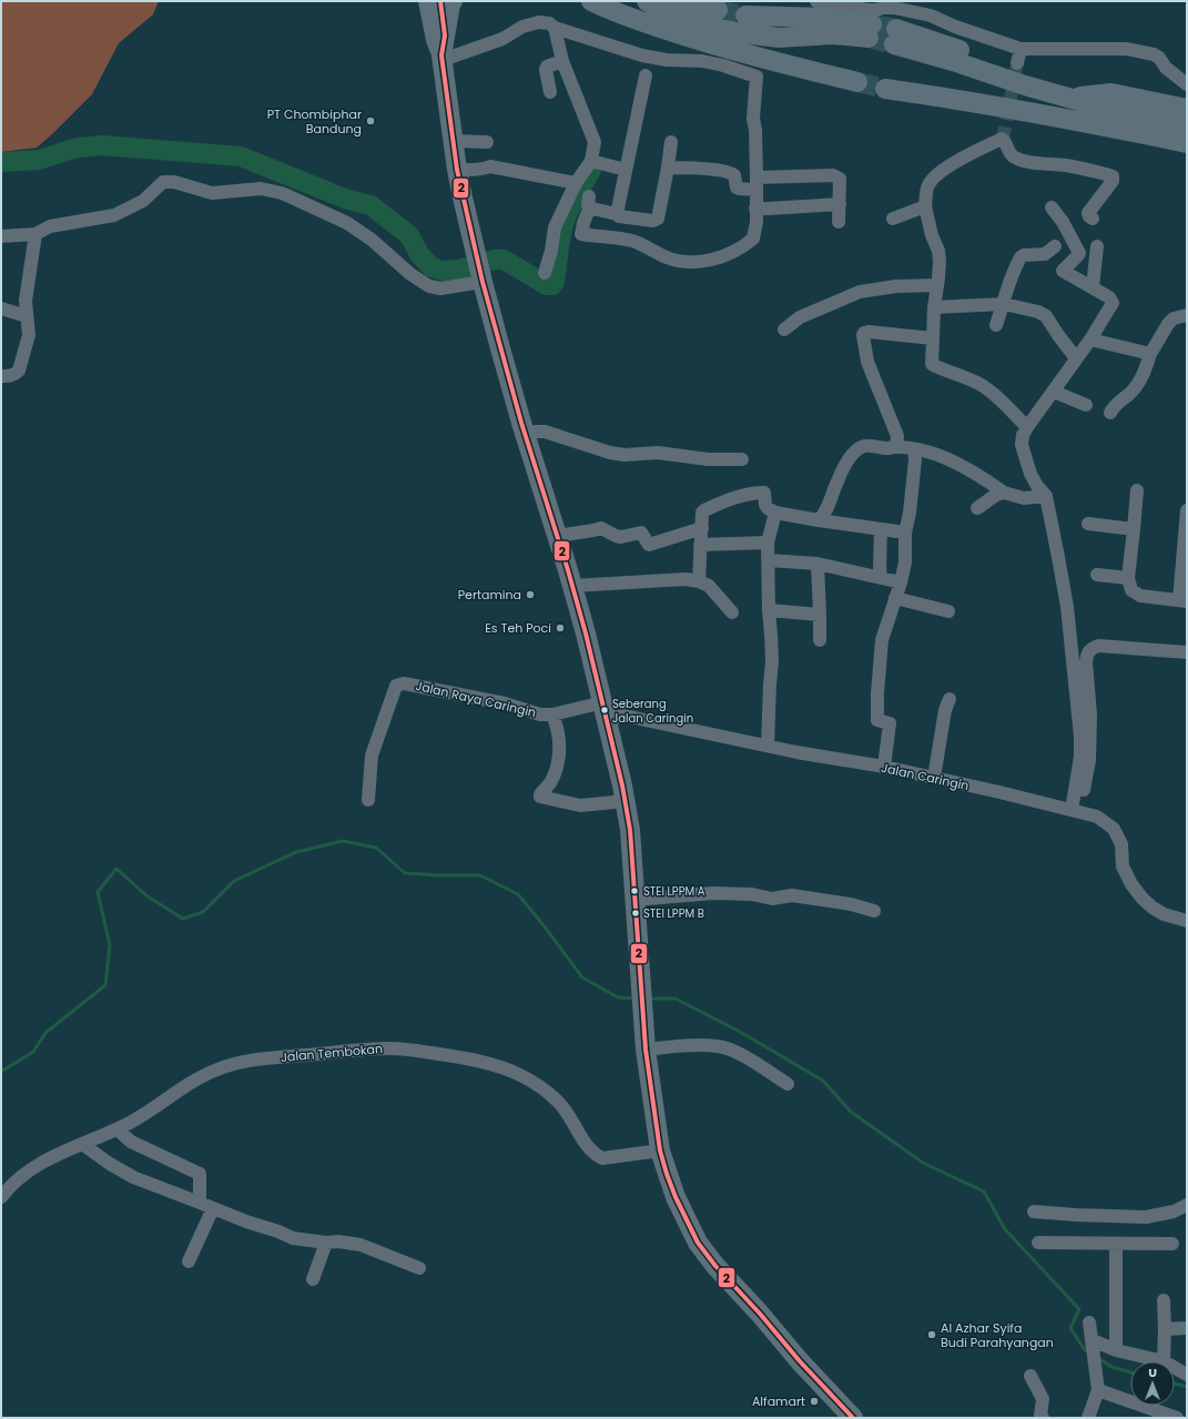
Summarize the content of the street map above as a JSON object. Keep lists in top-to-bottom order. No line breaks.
{"streets":{"street":["Jalan Raya Caringin","Jalan Caringin","Jalan Tembokan"]},"crossings":[["Jalan Raya Caringin","Jalan Caringin"]],"places":["PT Chombiphar Bandung","Pertamina","Es Teh Poci","Seberang Jalan Caringin","STEI LPPM A","STEI LPPM B","Al Azhar Syifa Budi Parahyangan","Alfamart"],"lines":["transit line 2"],"north":"top"}
